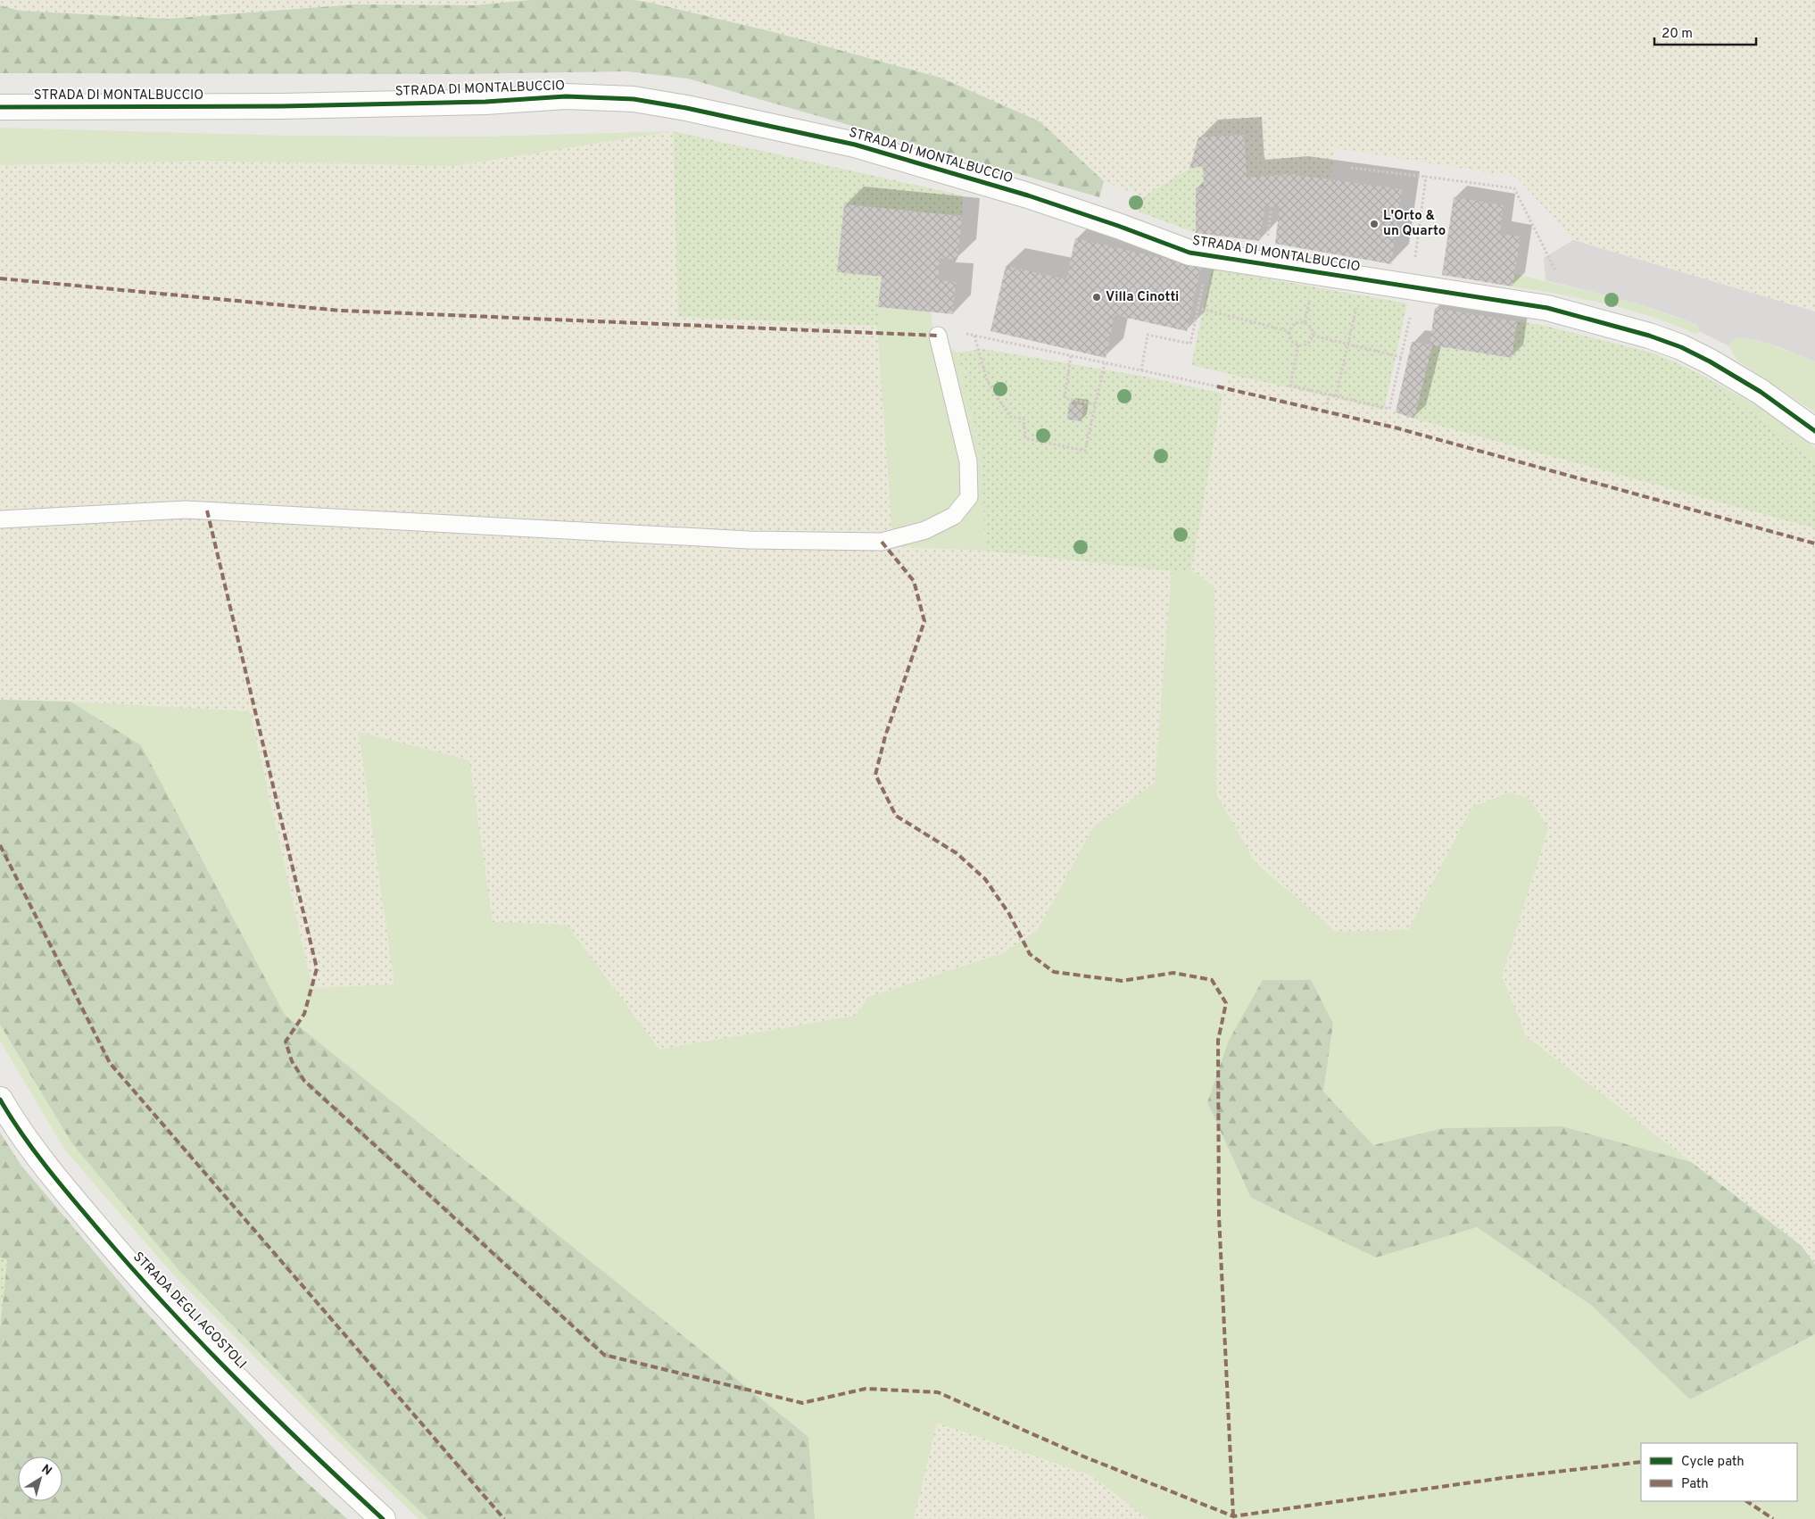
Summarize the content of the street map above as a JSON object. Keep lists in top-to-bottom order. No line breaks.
{"streets":{"street":["STRADA DI MONTALBUCCIO","STRADA DEGLI AGOSTOLI"]},"places":["L'Orto & un Quarto","Villa Cinotti"],"legend":["Cycle path","Path"],"scale_bar":"20 m","north":"top right"}
